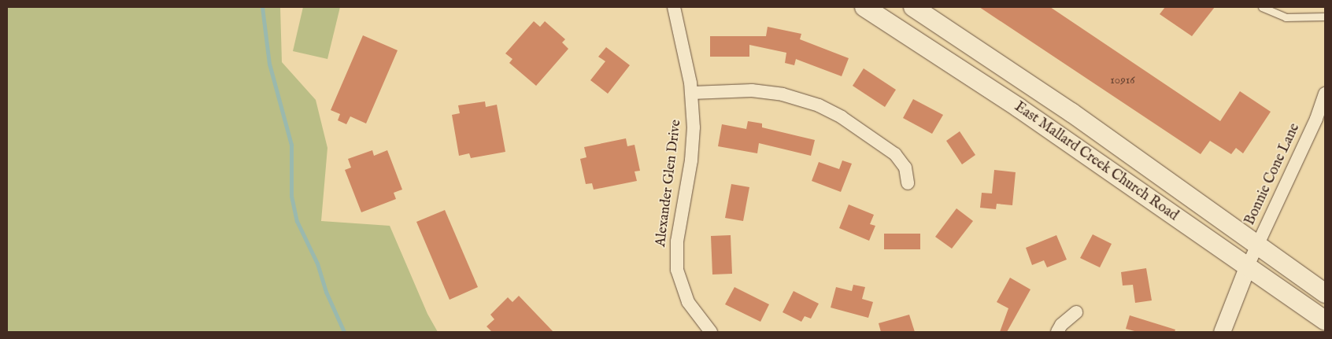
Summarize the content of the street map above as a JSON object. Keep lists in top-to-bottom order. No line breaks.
{"streets":{"main road":["East Mallard Creek Church Road"],"street":["Bonnie Cone Lane","Alexander Glen Drive"]},"crossings":[["East Mallard Creek Church Road","Bonnie Cone Lane"]],"house_numbers":["10916"]}
